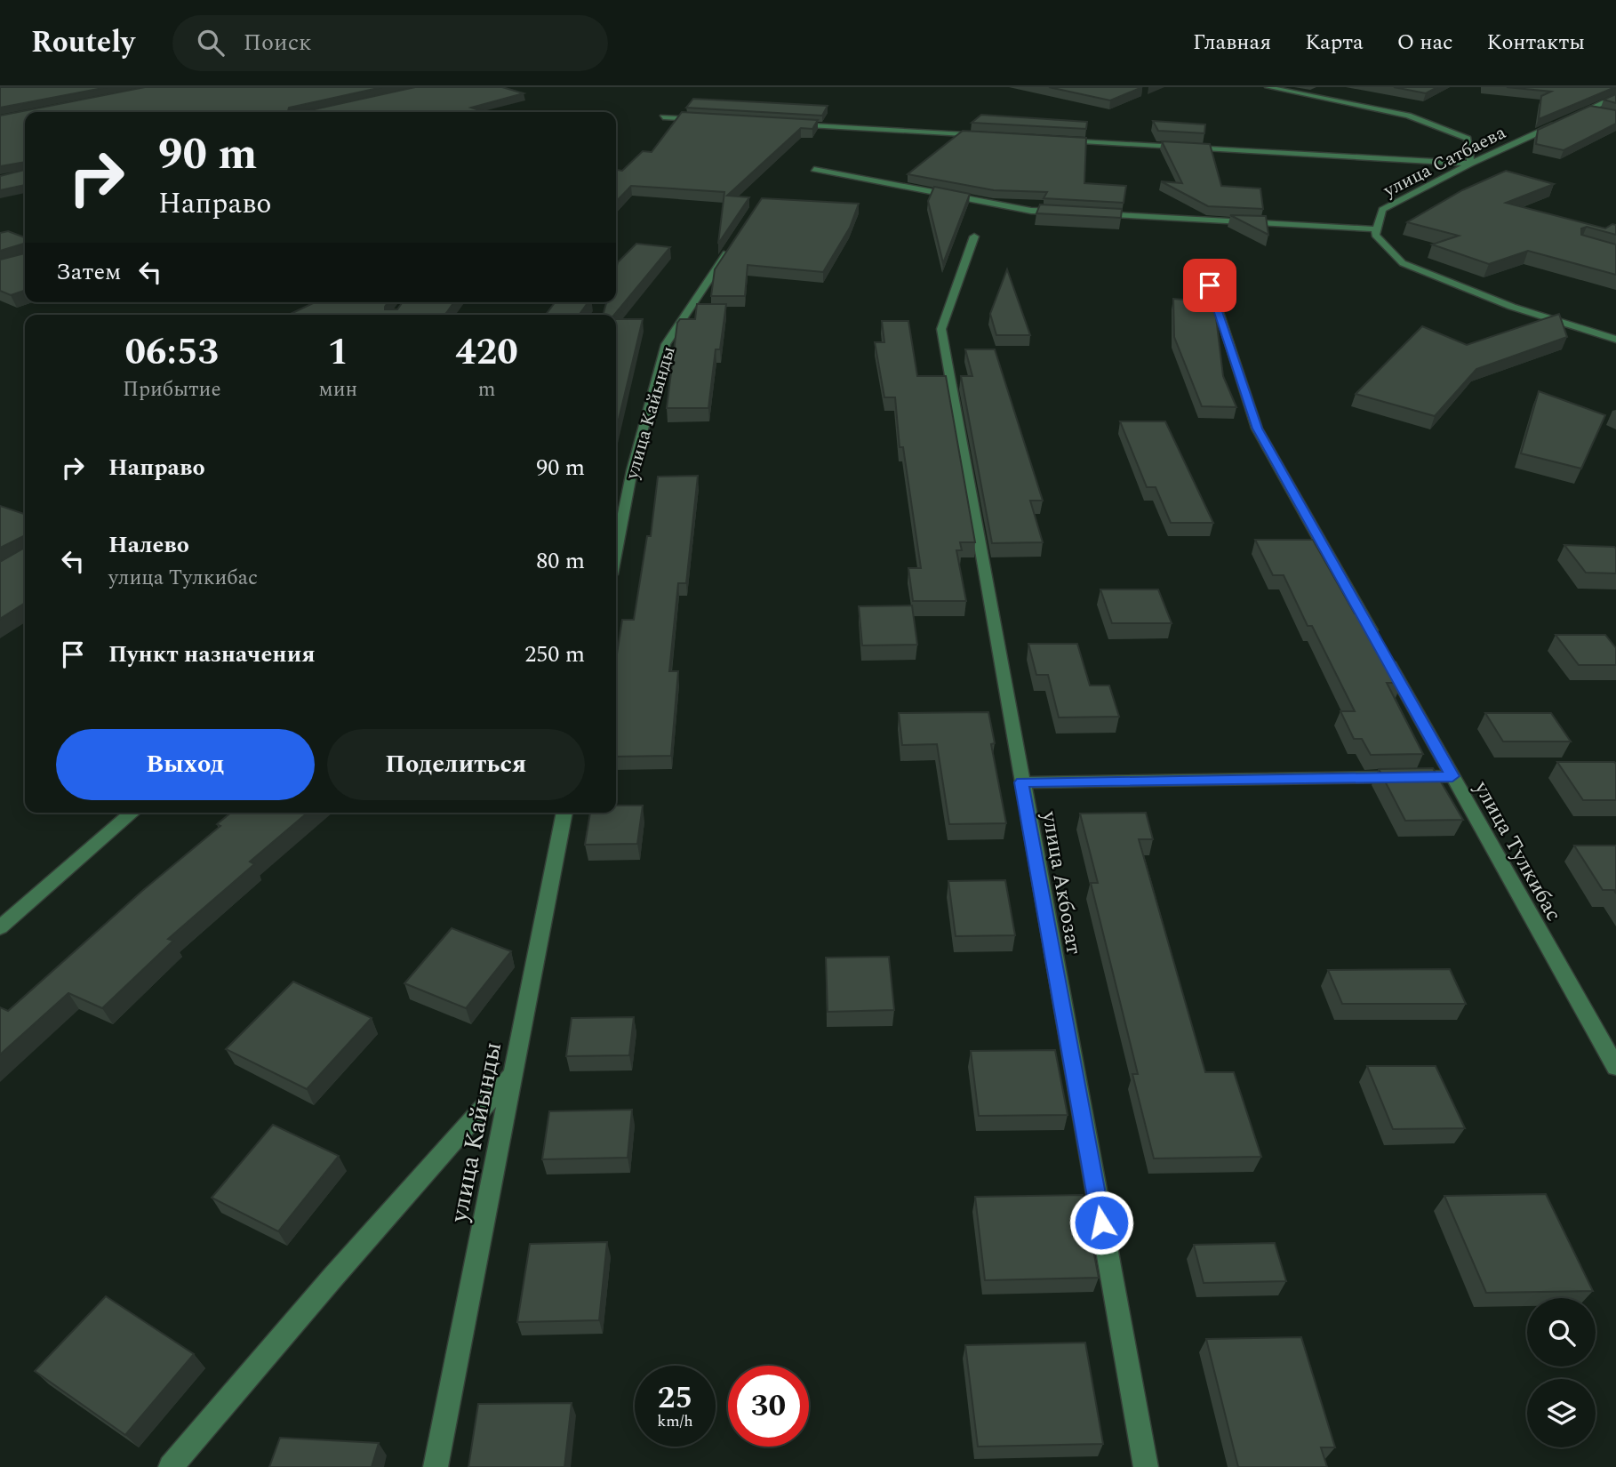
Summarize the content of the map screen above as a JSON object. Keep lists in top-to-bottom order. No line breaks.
{"streets":{"street":["улица Сатбаева","улица Кайынды","улица Тулкибас","улица Акбозат"]},"page":{"header":"Routely","search":"Поиск","nav":["Главная","Карта","О нас","Контакты"],"turn":["90 m","Направо"],"then":"Затем","eta":["06:53","Прибытие","1","мин","420","m"],"list":[{"name":"Направо","value":"90 m"},{"name":"Налево","note":"улица Тулкибас","value":"80 m"},{"name":"Пункт назначения","value":"250 m"}],"buttons":["Выход","Поделиться"],"speed":"25 km/h","limit":"30"}}
